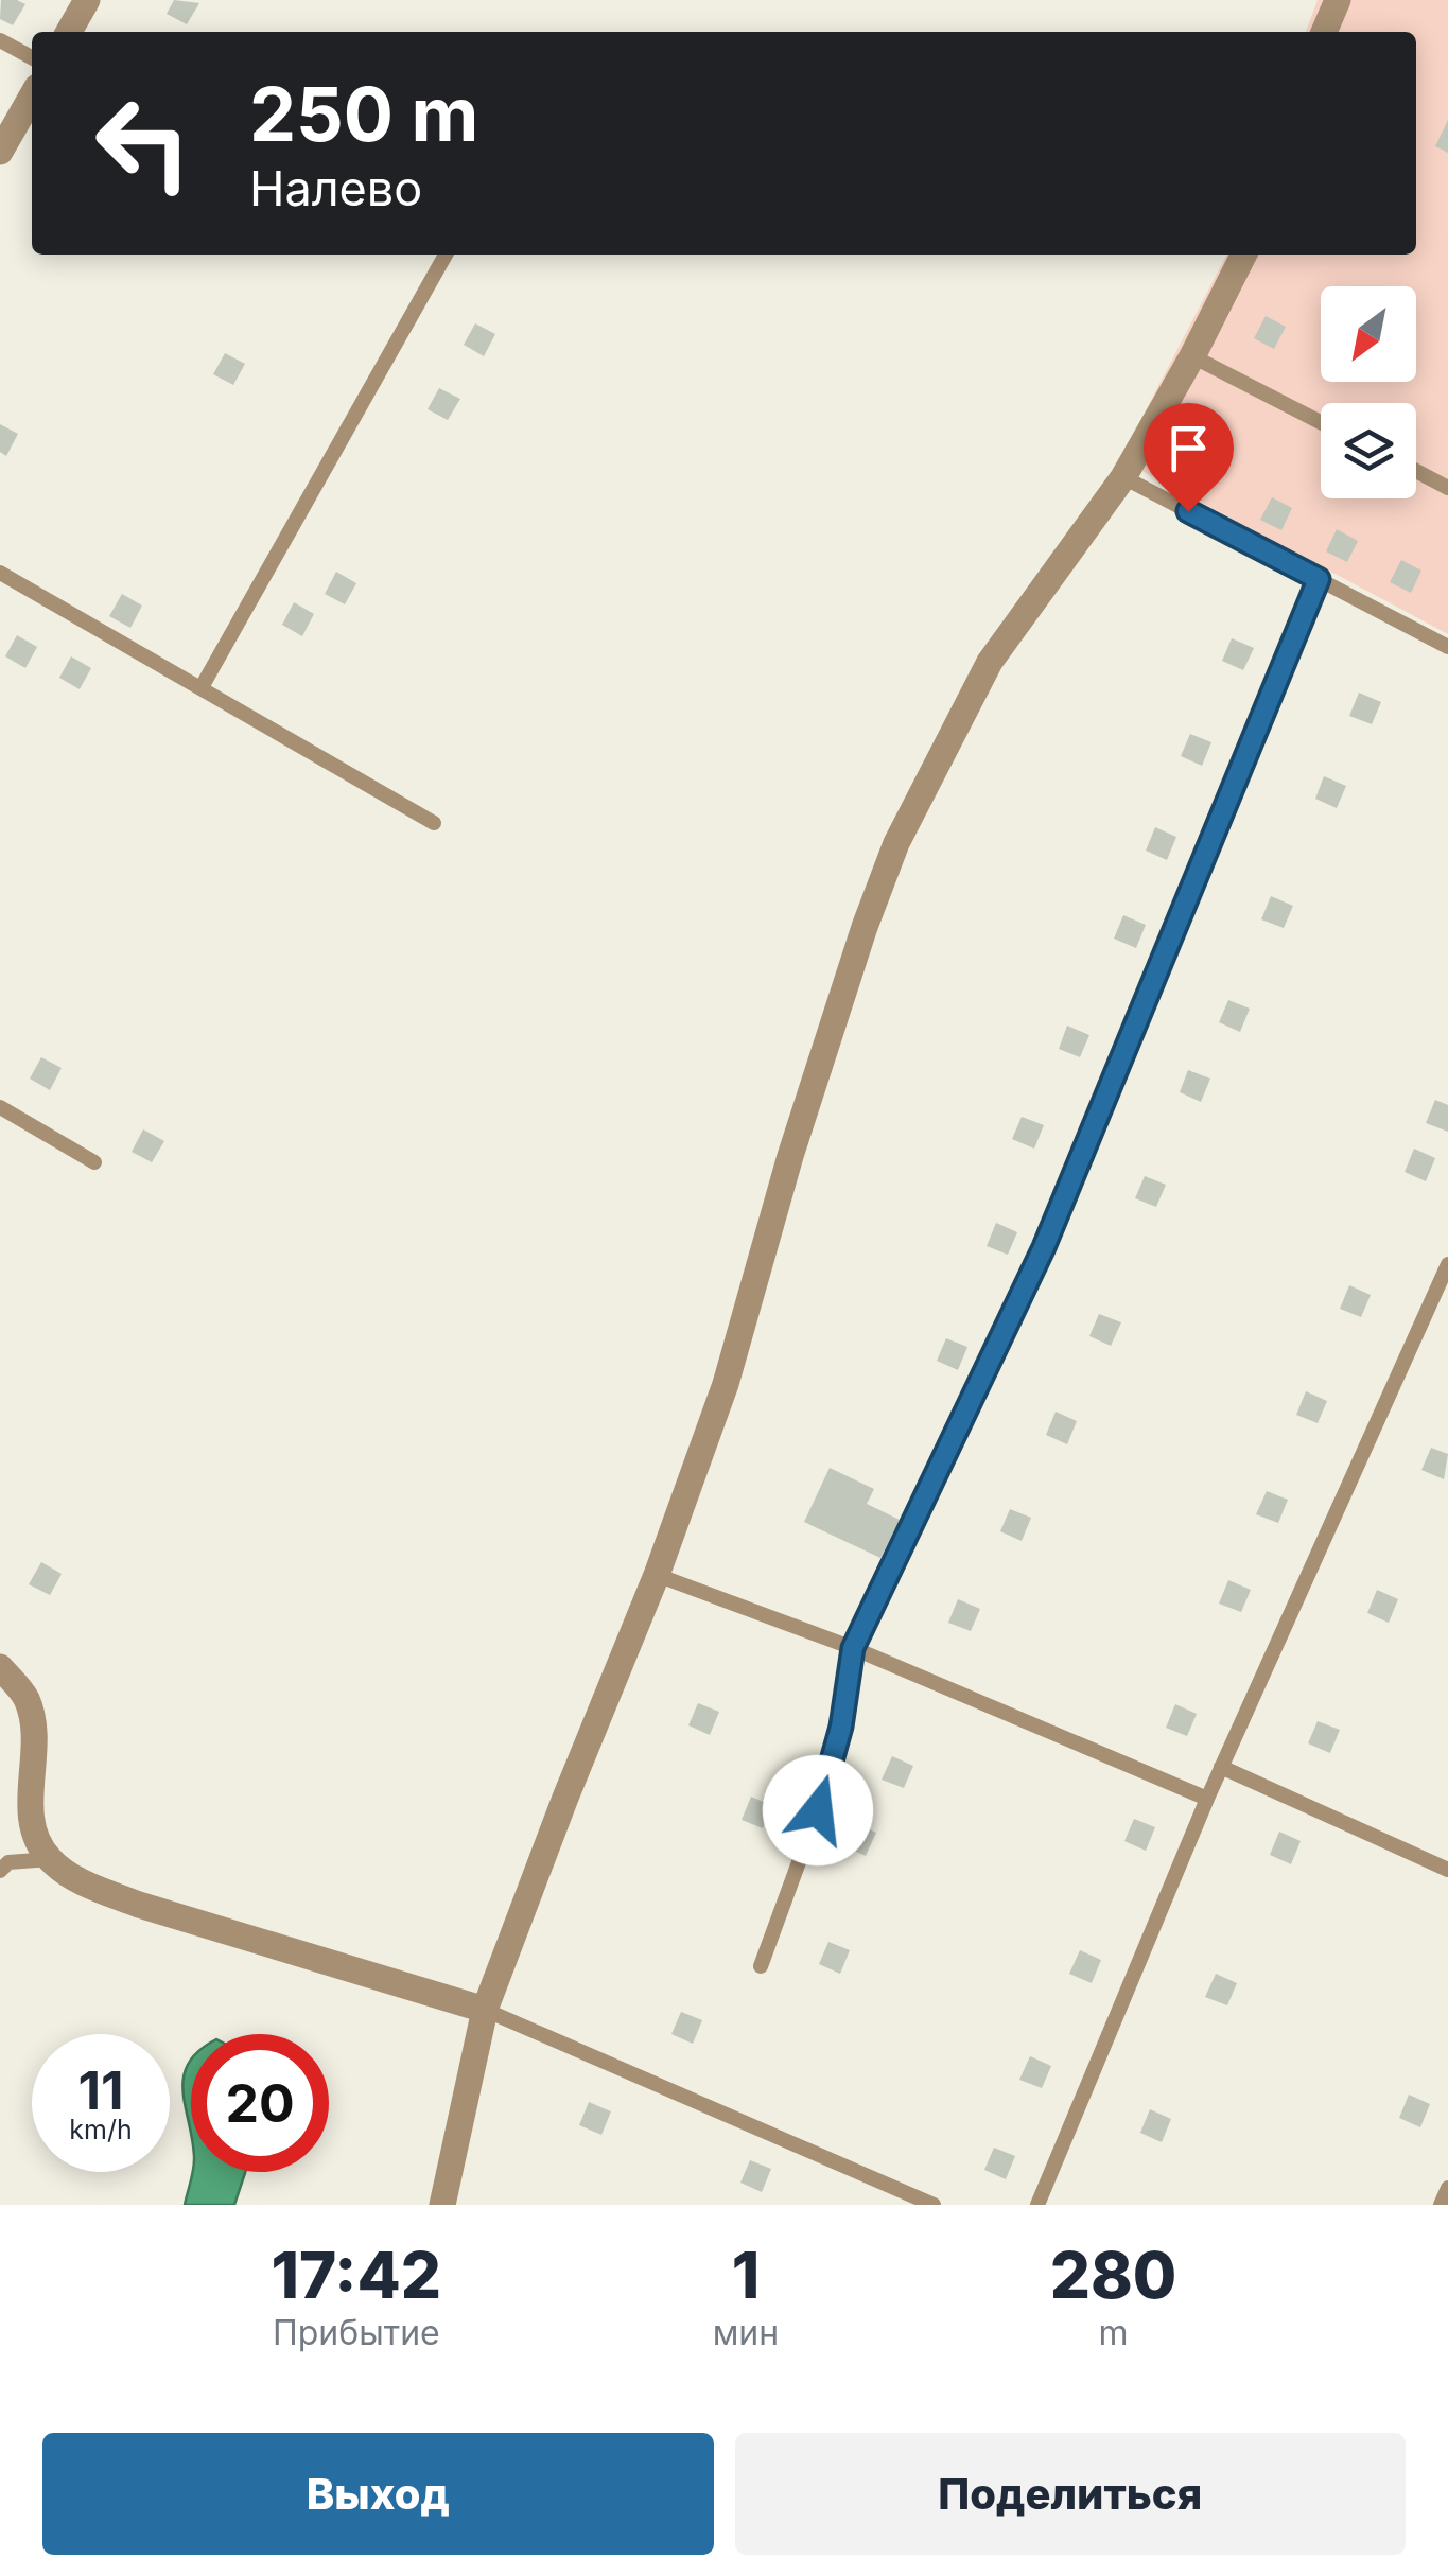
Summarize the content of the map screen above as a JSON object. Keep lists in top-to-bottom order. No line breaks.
{"north":"bottom left","page":{"turn":["250 m","Налево"],"speed":"11 km/h","limit":"20","eta":["17:42","Прибытие","1","мин","280","m"],"buttons":["Выход","Поделиться"]}}
